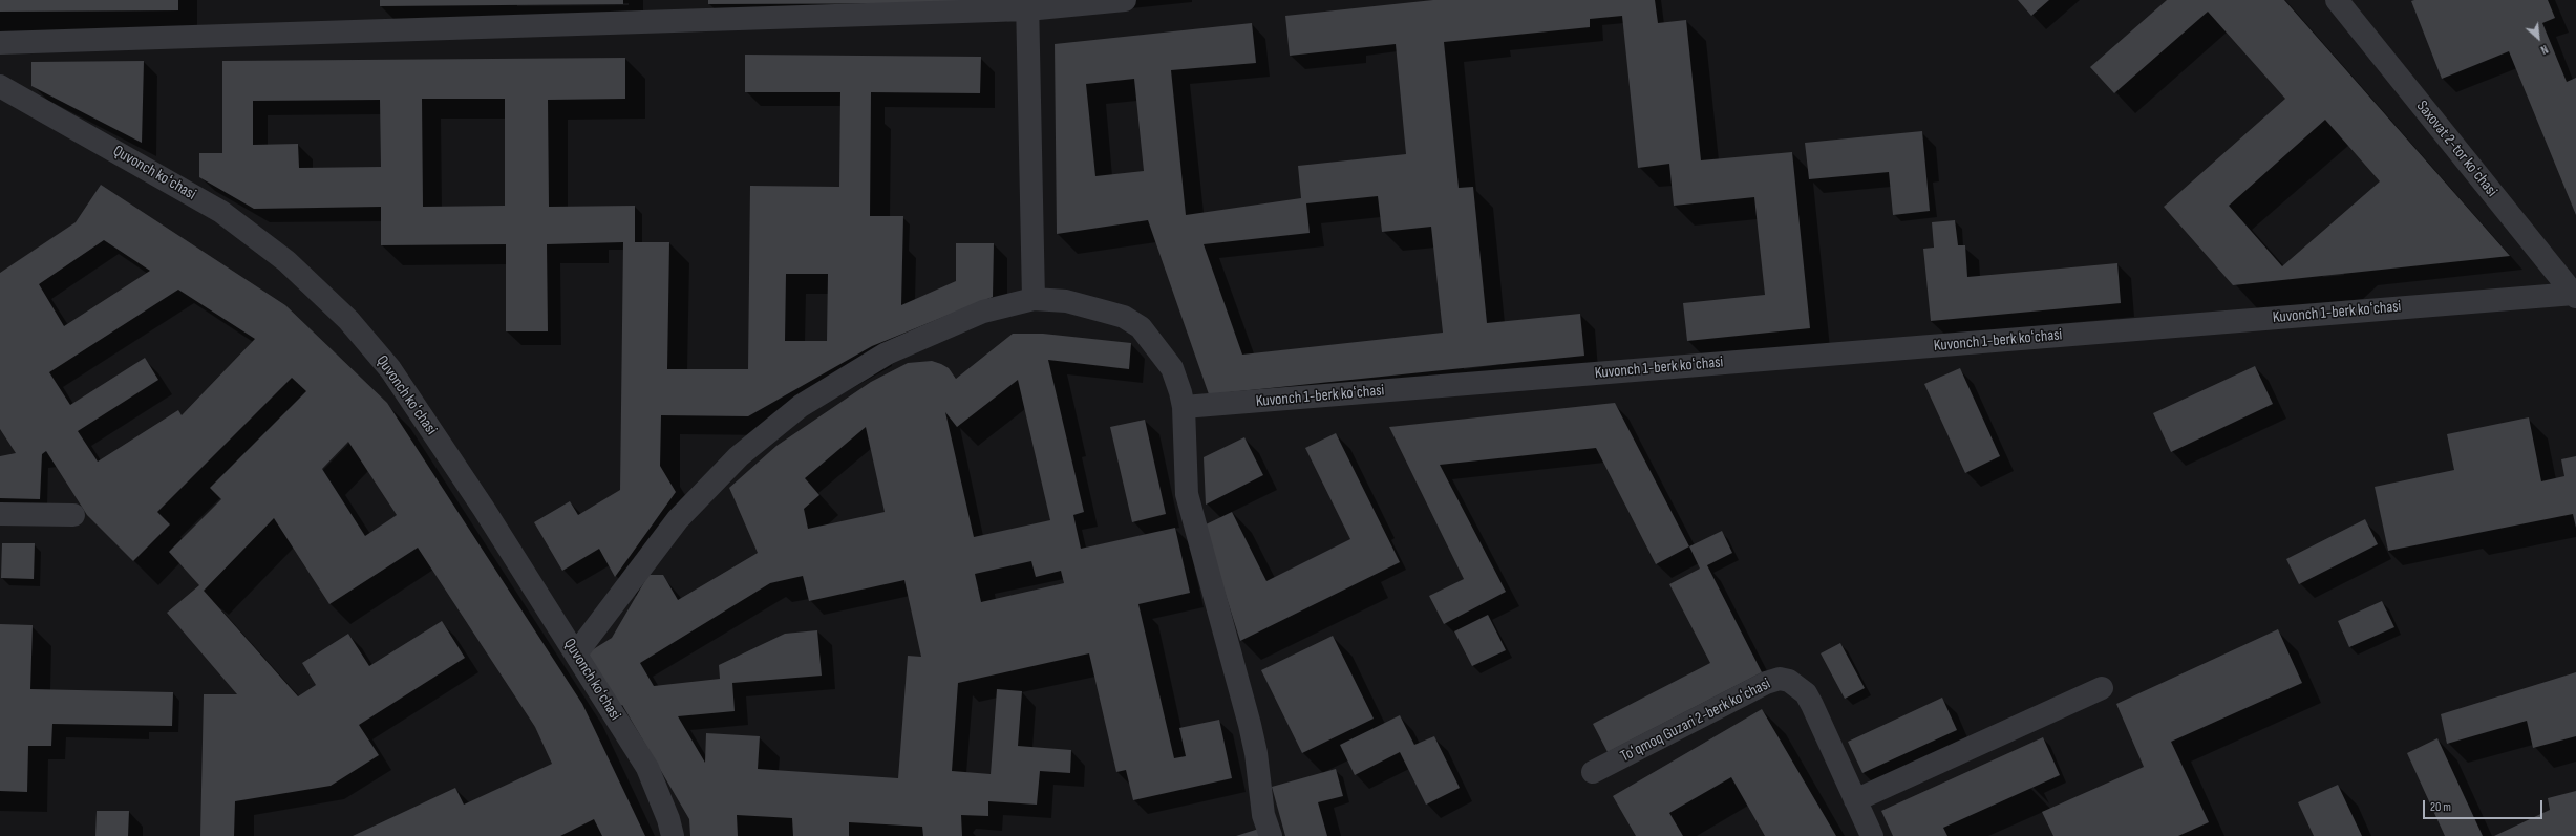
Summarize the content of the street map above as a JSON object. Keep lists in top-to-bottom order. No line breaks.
{"streets":{"street":["Saxovat 2-tor koʻchasi","Quvonch koʻchasi","Kuvonch 1-berk koʻchasi","Toʻqmoq Guzari 2-berk koʻchasi"]},"crossings":[["Saxovat 2-tor koʻchasi","Kuvonch 1-berk koʻchasi"]],"scale_bar":"20 m","north":"bottom right"}
